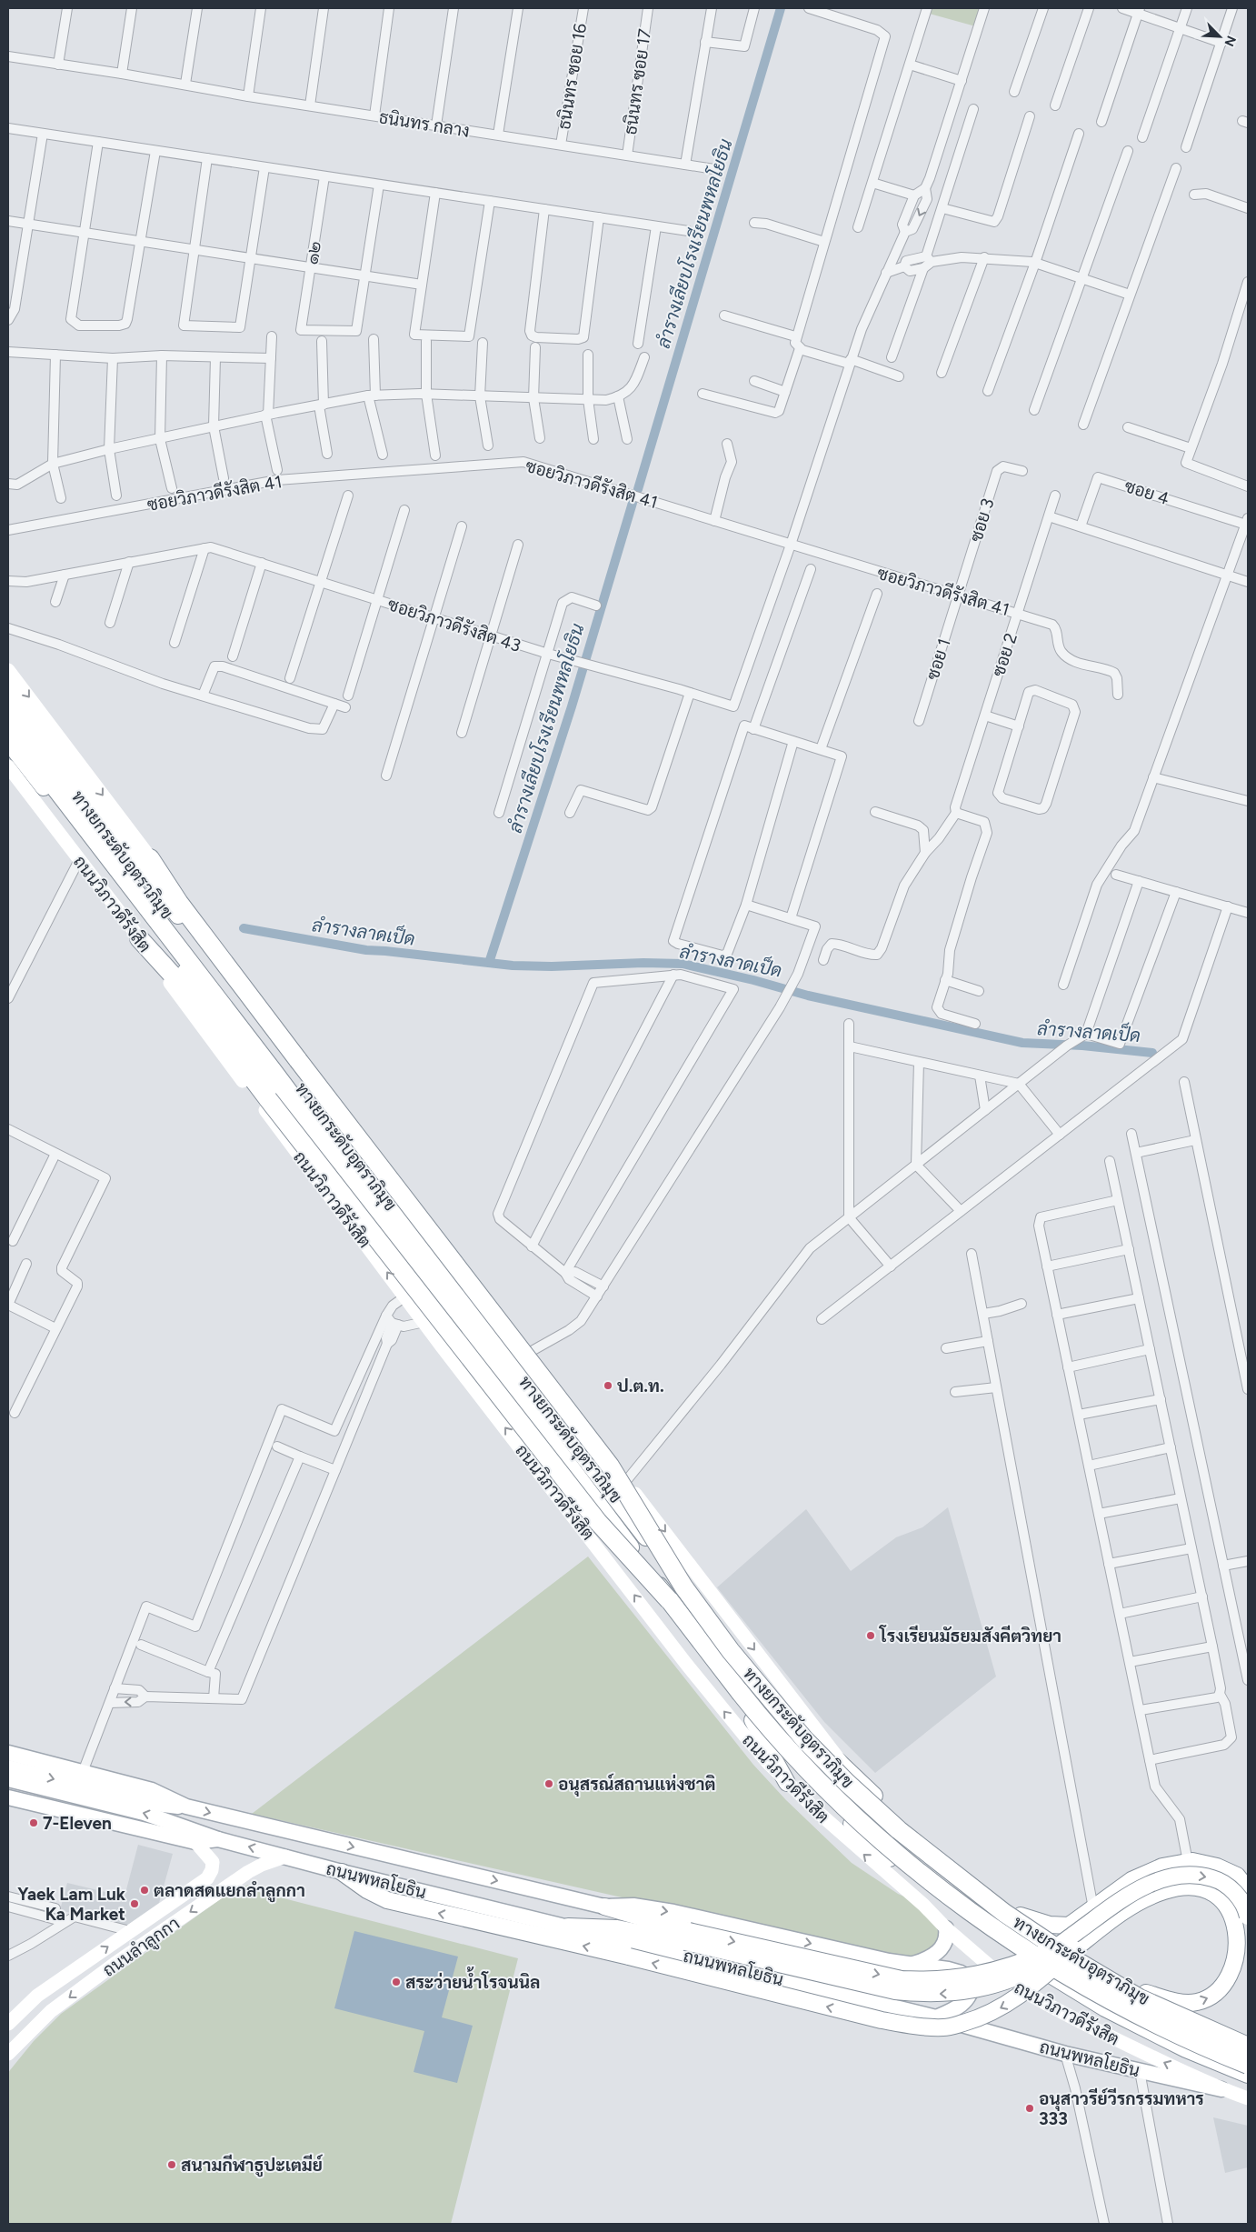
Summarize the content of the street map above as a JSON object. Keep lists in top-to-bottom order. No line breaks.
{"streets":{"highway":["ทางยกระดับอุตราภิมุข","ถนนวิภาวดีรังสิต"],"main road":["ถนนพหลโยธิน","ถนนลำลูกกา"],"street":["ธนินทร ซอย 16","ธนินทร ซอย 17","ธนินทร กลาง","๑๒","ซอยวิภาวดีรังสิต 41","ซอย 4","ซอย 3","ซอยวิภาวดีรังสิต 43","ซอย 2","ซอย 1"]},"crossings":[["ธนินทร ซอย 16","ธนินทร กลาง"],["ธนินทร ซอย 17","ธนินทร กลาง"],["ซอยวิภาวดีรังสิต 41","ซอย 3"],["ซอยวิภาวดีรังสิต 41","ซอยวิภาวดีรังสิต 43"],["ซอยวิภาวดีรังสิต 41","ซอย 2"],["ซอยวิภาวดีรังสิต 41","ซอย 1"],["ซอย 3","ซอย 1"],["ถนนวิภาวดีรังสิต","ถนนพหลโยธิน"],["ถนนพหลโยธิน","ถนนลำลูกกา"]],"water":["ลำรางเลียบโรงเรียนพหลโยธิน","ลำรางลาดเป็ด"],"places":["ป.ต.ท.","โรงเรียนมัธยมสังคีตวิทยา","อนุสรณ์สถานแห่งชาติ","7-Eleven","ตลาดสดแยกลำลูกกา","Yaek Lam Luk Ka Market","สระว่ายน้ำโรจนนิล","อนุสาวรีย์วีรกรรมทหาร 333","สนามกีฬาธูปะเตมีย์"],"north":"bottom right"}
